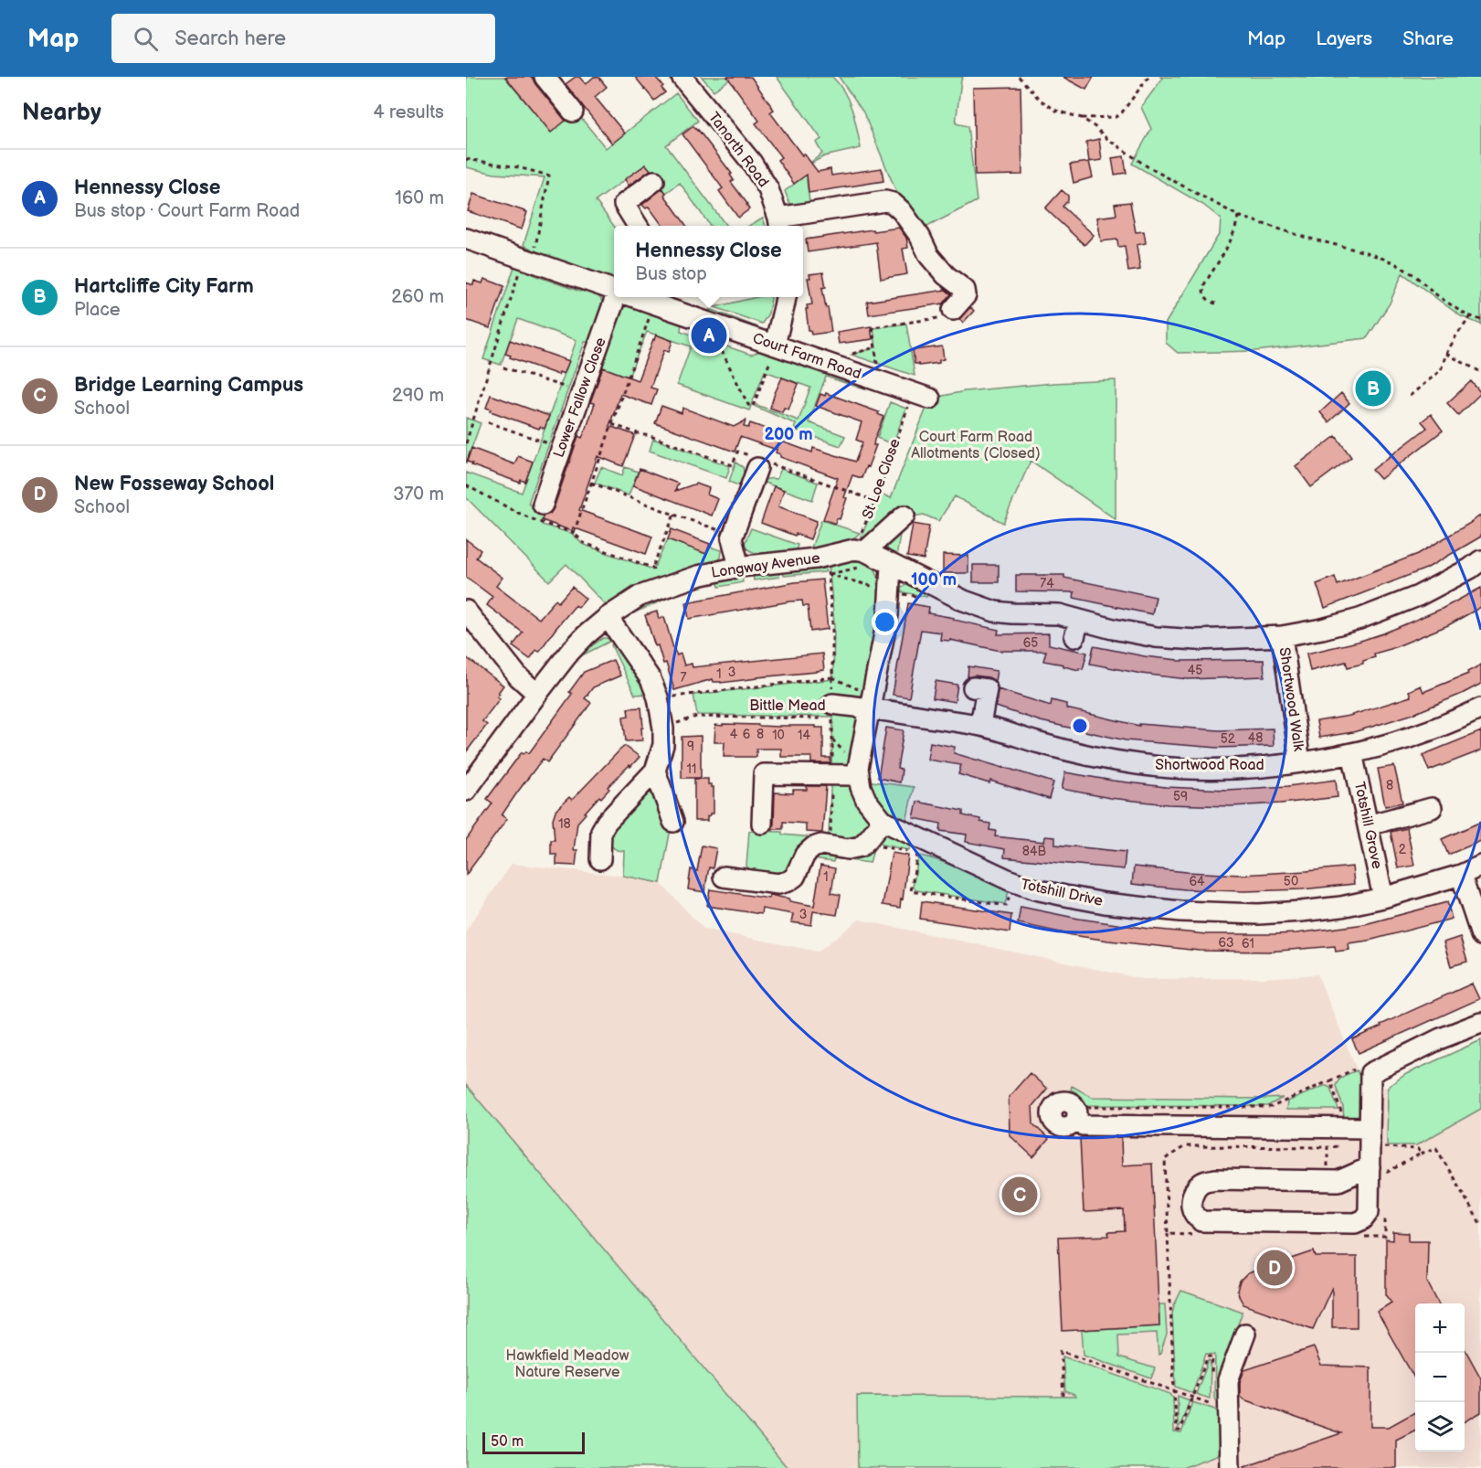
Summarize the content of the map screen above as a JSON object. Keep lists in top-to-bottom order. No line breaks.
{"streets":{"street":["Tanorth Road","Court Farm Road","Lower Fallow Close","St Loe Close","Longway Avenue","Shortwood Walk","Shortwood Road","Totshill Grove","Totshill Drive"],"path":["Bittle Mead"]},"crossings":[["St Loe Close","Longway Avenue"],["Shortwood Walk","Shortwood Road"],["Bittle Mead","Shortwood Road"],["Shortwood Road","Totshill Grove"],["Shortwood Road","Totshill Drive"],["Totshill Grove","Totshill Drive"]],"parks":["Court Farm Road Allotments (Closed)","Hawkfield Meadow Nature Reserve"],"house_numbers":["74","65","45","3","1","7","4","6","8","10","14","48","52","9","11","8","59","18","2","84B","1","64","50","3","63","61"],"scale_bar":"50 m","page":{"header":"Map","search":"Search here","nav":["Map","Layers","Share"],"heading":["Nearby","4 results"],"list":[{"mark":"A","name":"Hennessy Close","note":"Bus stop · Court Farm Road","value":"160 m"},{"mark":"B","name":"Hartcliffe City Farm","note":"Place","value":"260 m"},{"mark":"C","name":"Bridge Learning Campus","note":"School","value":"290 m"},{"mark":"D","name":"New Fosseway School","note":"School","value":"370 m"}],"popup":["Hennessy Close","Bus stop"],"pins":["A","B","C","D"],"map_buttons":["+","−"],"scale":"50 m"},"rings":["200 m","100 m"]}
